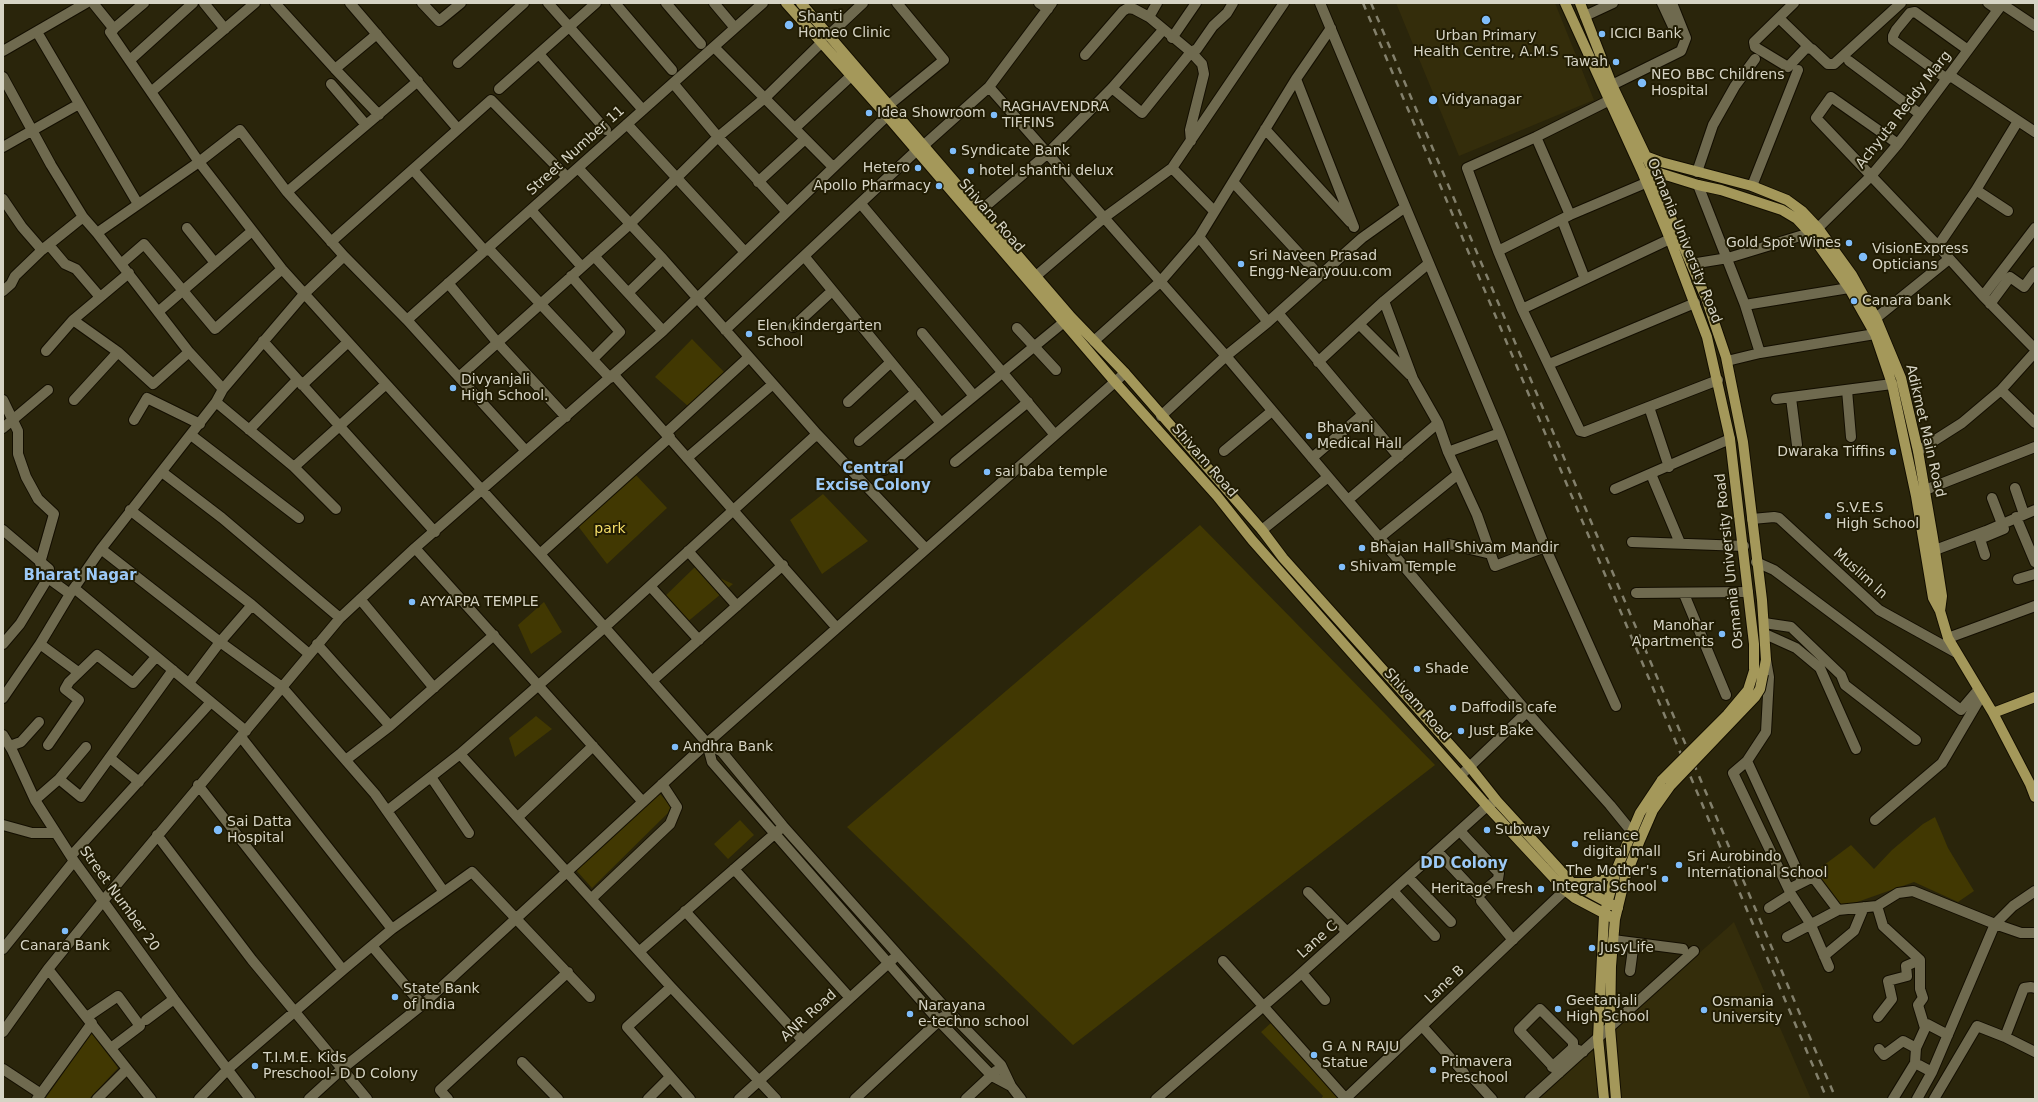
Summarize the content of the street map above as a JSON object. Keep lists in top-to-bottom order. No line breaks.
{"streets":{"main road":["Shivam Road","Osmania University Road","Adikmet Main Road"],"street":["Achyuta Reddy Marg","Street Number 11","Muslim ln","Street Number 20","Lane C","Lane B","ANR Road"]},"crossings":[["Achyuta Reddy Marg","Adikmet Main Road"],["Shivam Road","Osmania University Road"],["Shivam Road","Lane C"],["Shivam Road","Lane B"],["Osmania University Road","Adikmet Main Road"],["Osmania University Road","Muslim ln"],["Adikmet Main Road","Muslim ln"]],"districts":["Central Excise Colony","Bharat Nagar","DD Colony"],"parks":["park"],"places":["Urban Primary Health Centre, A.M.S","Shanti Homeo Clinic","ICICI Bank","Tawah","NEO BBC Childrens Hospital","Vidyanagar","Idea Showroom","RAGHAVENDRA TIFFINS","Syndicate Bank","Hetero","hotel shanthi delux","Apollo Pharmacy","Gold Spot Wines","VisionExpress Opticians","Sri Naveen Prasad Engg-Nearyouu.com","Canara bank","Elen kindergarten School","Divyanjali High School.","Bhavani Medical Hall","Dwaraka Tiffins","sai baba temple","S.V.E.S High School","Bhajan Hall Shivam Mandir","Shivam Temple","AYYAPPA TEMPLE","Manohar Apartments","Shade","Daffodils cafe","Just Bake","Andhra Bank","Sai Datta Hospital","Subway","reliance digital mall","Sri Aurobindo International School","The Mother's Integral School","Heritage Fresh","Canara Bank","JusyLife","State Bank of India","Geetanjali High School","Osmania University","Narayana e-techno school","G A N RAJU Statue","T.I.M.E. Kids Preschool- D D Colony","Primavera Preschool"]}
